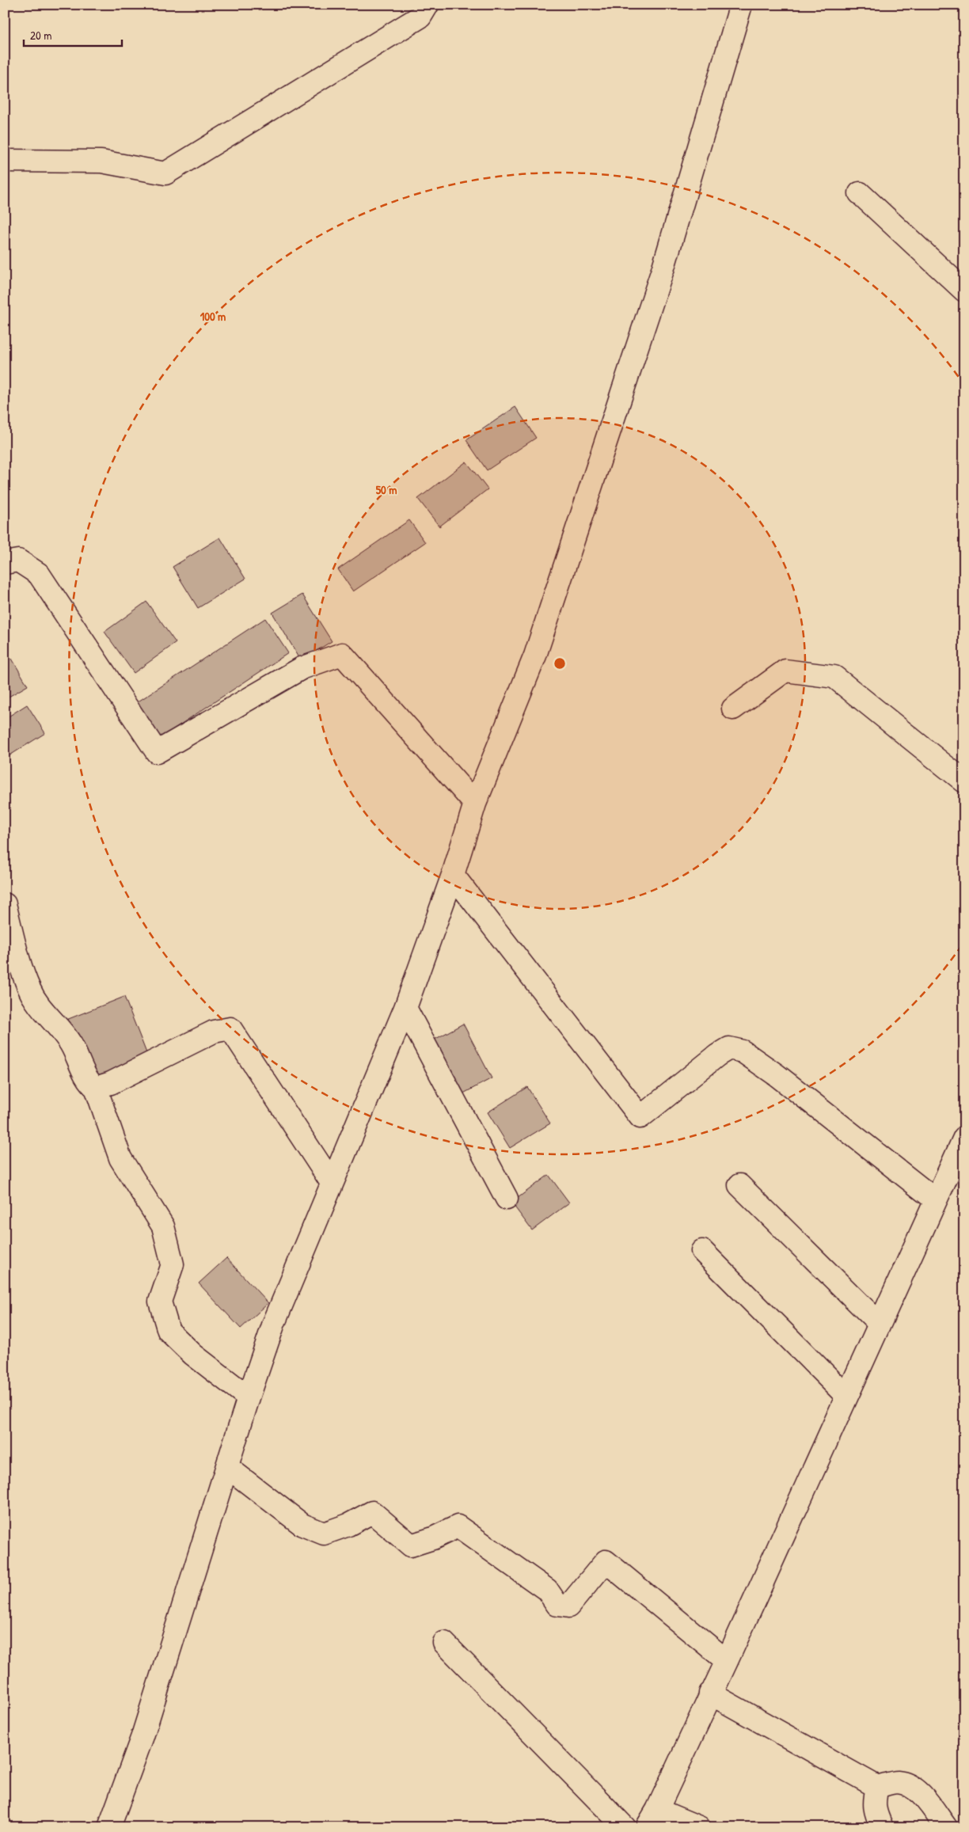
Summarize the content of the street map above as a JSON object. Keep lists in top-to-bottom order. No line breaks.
{"scale_bar":"20 m","rings":["100 m","50 m"]}
